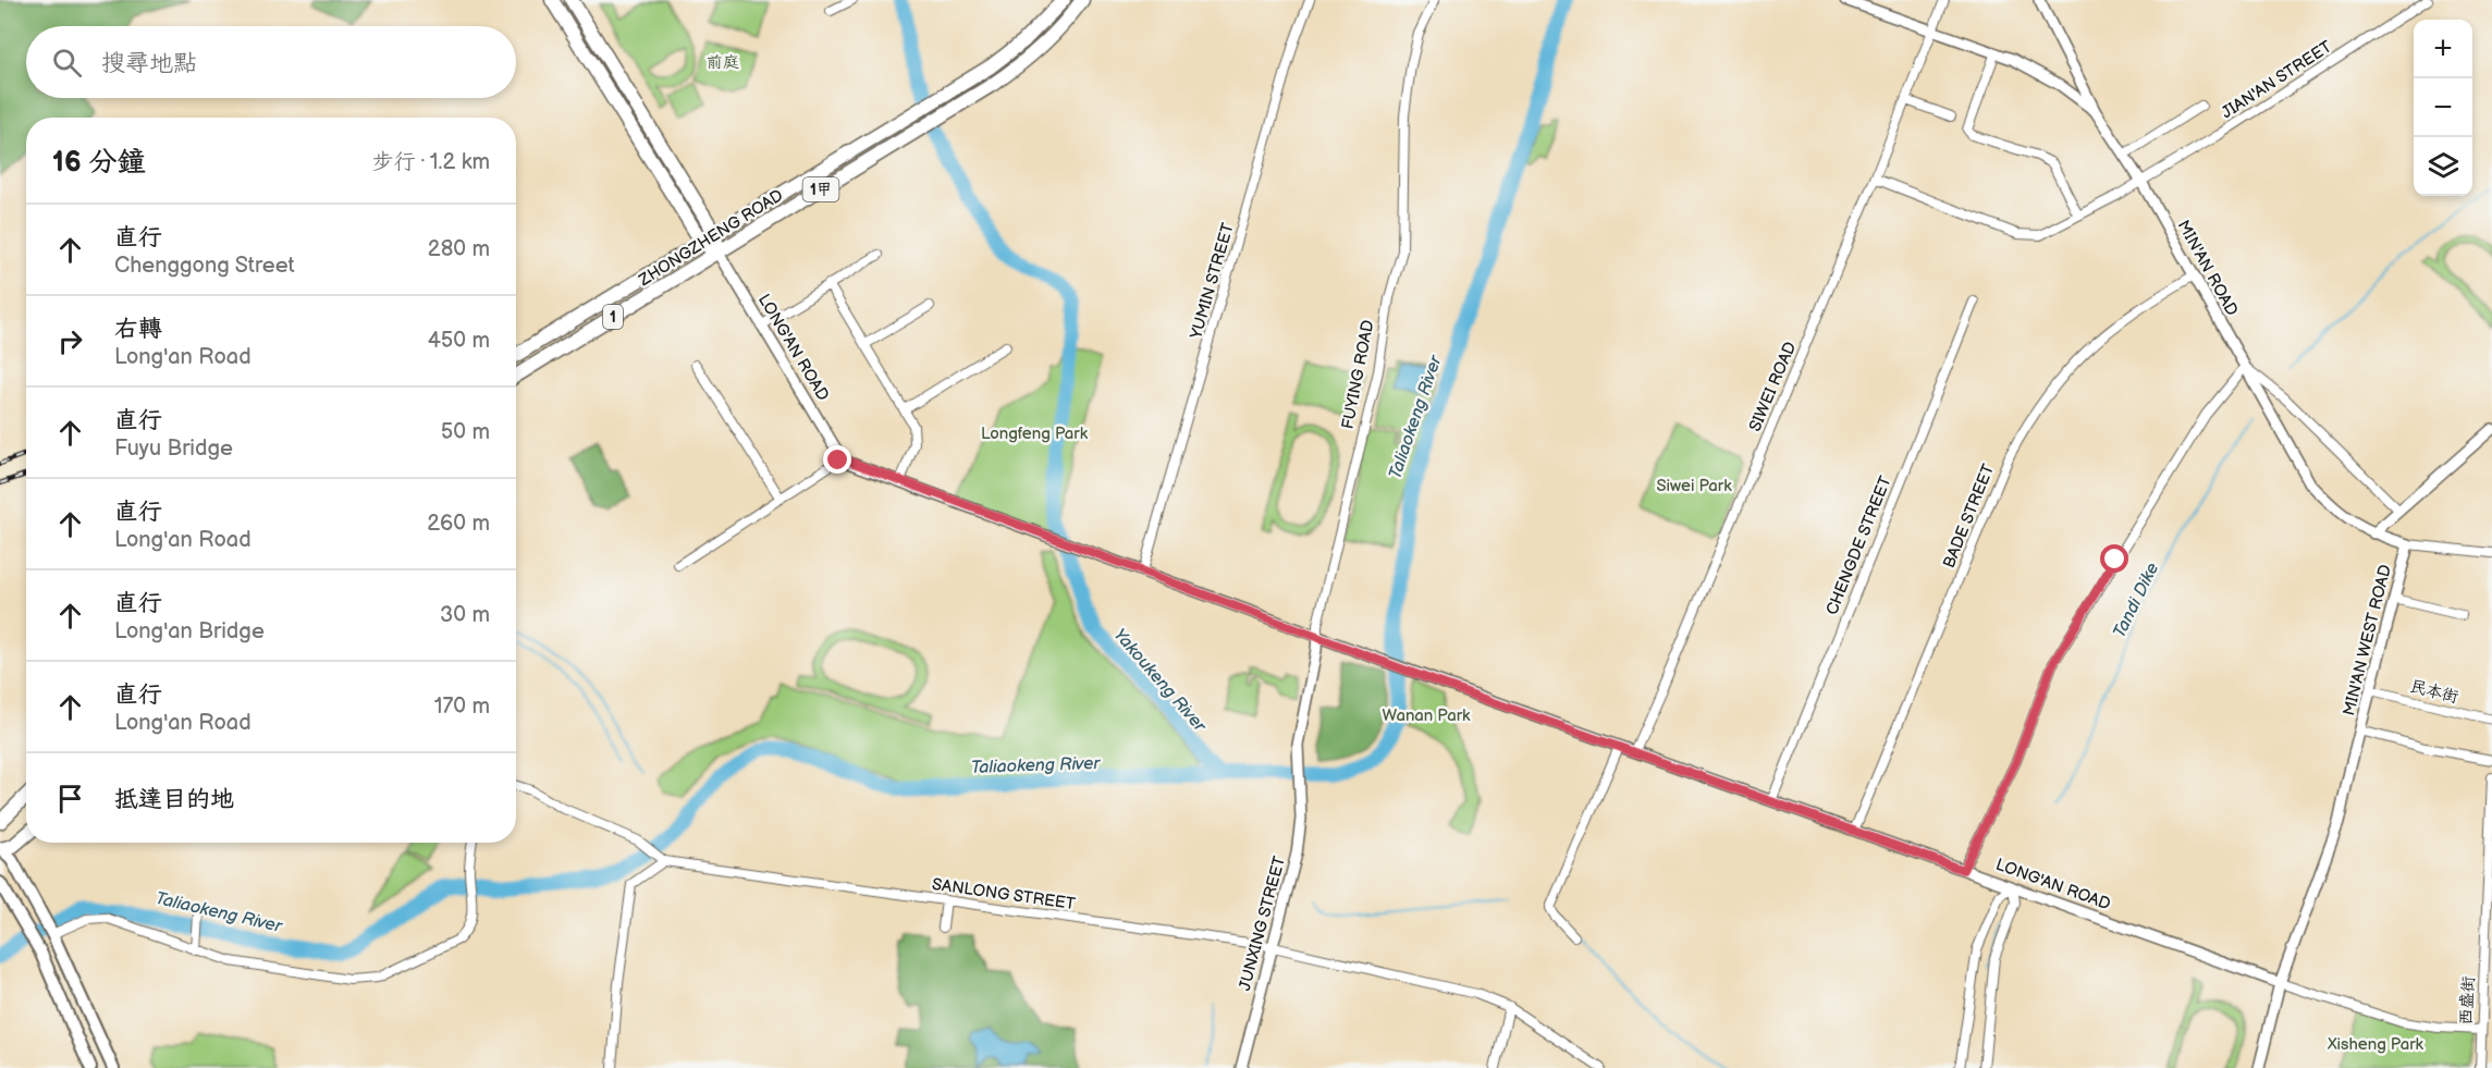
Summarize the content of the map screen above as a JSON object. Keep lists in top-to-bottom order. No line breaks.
{"streets":{"main road":["1甲","ZHONGZHENG ROAD","1"],"street":["JIAN'AN STREET","MIN'AN ROAD","YUMIN STREET","LONG'AN ROAD","FUYING ROAD","SIWEI ROAD","BADE STREET","CHENGDE STREET","MIN'AN WEST ROAD","民本街","SANLONG STREET","JUNXING STREET","西盛街"]},"crossings":[["JIAN'AN STREET","MIN'AN ROAD"],["JIAN'AN STREET","SIWEI ROAD"],["ZHONGZHENG ROAD","LONG'AN ROAD"],["MIN'AN ROAD","BADE STREET"],["LONG'AN ROAD","FUYING ROAD"],["LONG'AN ROAD","SIWEI ROAD"],["LONG'AN ROAD","BADE STREET"],["LONG'AN ROAD","CHENGDE STREET"],["LONG'AN ROAD","MIN'AN WEST ROAD"],["LONG'AN ROAD","西盛街"],["FUYING ROAD","JUNXING STREET"],["MIN'AN WEST ROAD","民本街"],["SANLONG STREET","JUNXING STREET"]],"water":["Taliaokeng River","Tandi Dike","Yakoukeng River"],"parks":["前庭","Longfeng Park","Siwei Park","Wanan Park","Xisheng Park"],"page":{"map_buttons":["+","−"],"search":"搜尋地點","heading":["16 分鐘","步行 · 1.2 km"],"list":[["直行","Chenggong Street","280 m"],["右轉","Long'an Road","450 m"],["直行","Fuyu Bridge","50 m"],["直行","Long'an Road","260 m"],["直行","Long'an Bridge","30 m"],["直行","Long'an Road","170 m"],"抵達目的地"]}}
